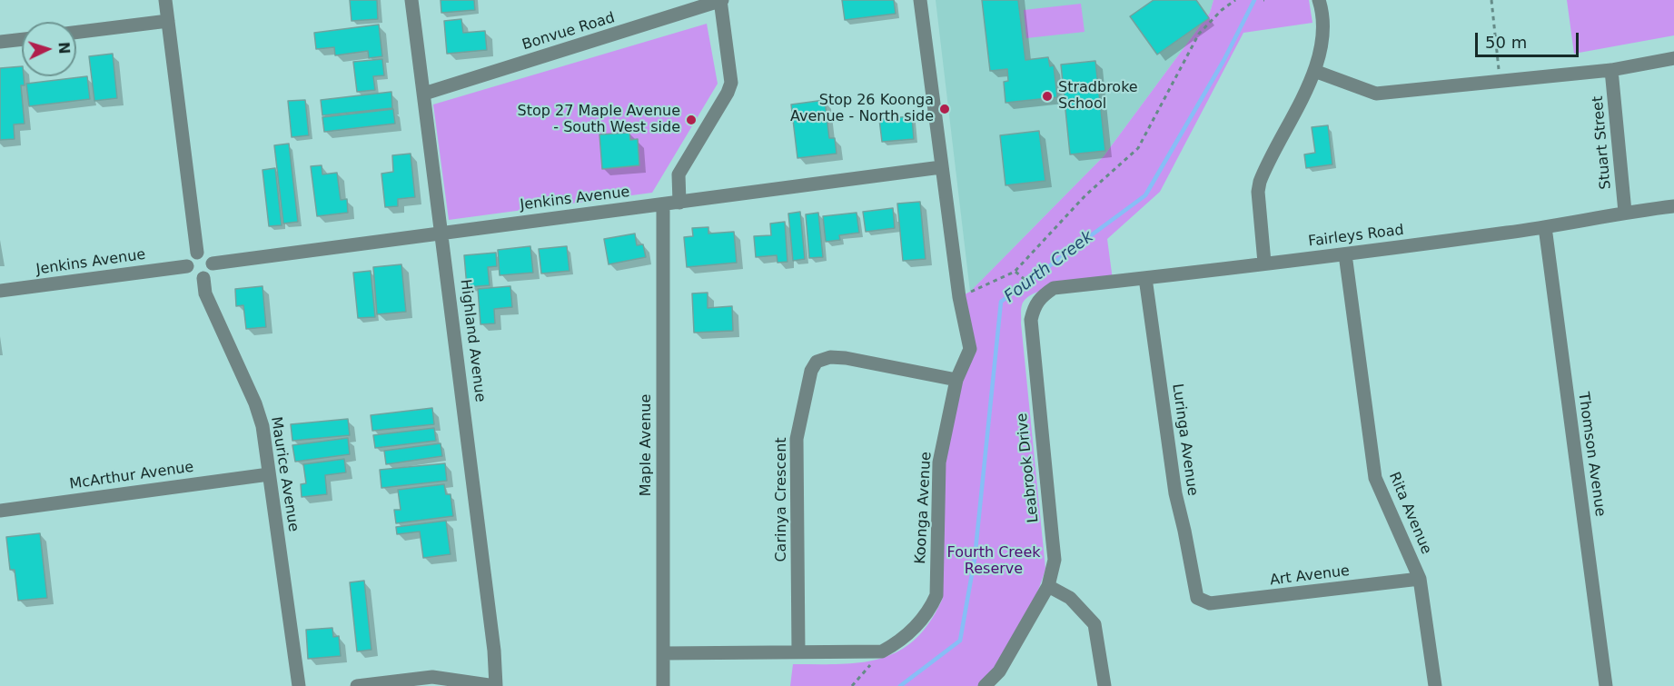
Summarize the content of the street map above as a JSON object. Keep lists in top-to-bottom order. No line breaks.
{"streets":{"street":["Bonvue Road","Stuart Street","Jenkins Avenue","Fairleys Road","Highland Avenue","Luringa Avenue","Maple Avenue","Thomson Avenue","Leabrook Drive","Maurice Avenue","McArthur Avenue","Carinya Crescent","Koonga Avenue","Rita Avenue","Art Avenue"]},"crossings":[["Bonvue Road","Highland Avenue"],["Stuart Street","Fairleys Road"],["Jenkins Avenue","Highland Avenue"],["Jenkins Avenue","Maple Avenue"],["Jenkins Avenue","Maurice Avenue"],["Jenkins Avenue","Koonga Avenue"],["Fairleys Road","Luringa Avenue"],["Fairleys Road","Thomson Avenue"],["Fairleys Road","Leabrook Drive"],["Fairleys Road","Rita Avenue"],["Luringa Avenue","Art Avenue"],["Maurice Avenue","McArthur Avenue"],["Carinya Crescent","Koonga Avenue"],["Rita Avenue","Art Avenue"]],"water":["Fourth Creek"],"parks":["Fourth Creek Reserve"],"places":["Stradbroke School","Stop 26 Koonga Avenue - North side","Stop 27 Maple Avenue - South West side"],"scale_bar":"50 m","north":"right"}
